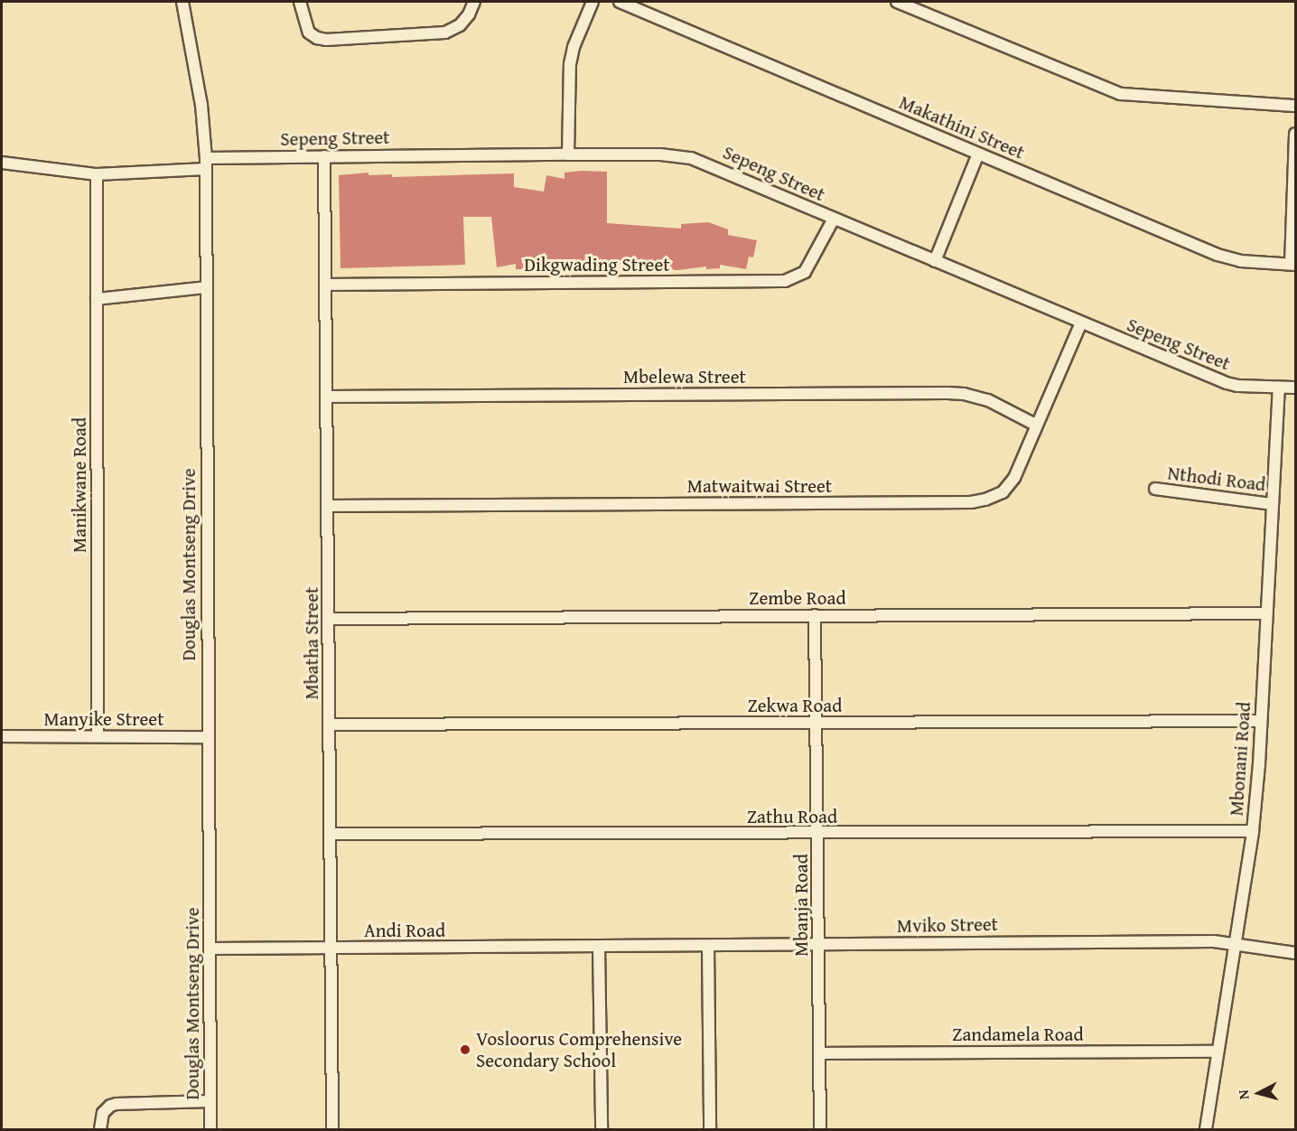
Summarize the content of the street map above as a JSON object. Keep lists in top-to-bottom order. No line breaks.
{"streets":{"street":["Makathini Street","Sepeng Street","Dikgwading Street","Mbelewa Street","Nthodi Road","Manikwane Road","Matwaitwai Street","Douglas Montseng Drive","Zembe Road","Mbatha Street","Zekwa Road","Manyike Street","Mbonani Road","Zathu Road","Mbanja Road","Mviko Street","Andi Road","Zandamela Road"]},"crossings":[["Sepeng Street","Dikgwading Street"],["Sepeng Street","Manikwane Road"],["Sepeng Street","Matwaitwai Street"],["Sepeng Street","Douglas Montseng Drive"],["Sepeng Street","Mbatha Street"],["Sepeng Street","Mbonani Road"],["Dikgwading Street","Mbatha Street"],["Mbelewa Street","Matwaitwai Street"],["Mbelewa Street","Mbatha Street"],["Nthodi Road","Mbonani Road"],["Manikwane Road","Manyike Street"],["Matwaitwai Street","Mbatha Street"],["Douglas Montseng Drive","Manyike Street"],["Douglas Montseng Drive","Andi Road"],["Zembe Road","Mbatha Street"],["Zembe Road","Mbonani Road"],["Zembe Road","Mbanja Road"],["Mbatha Street","Zekwa Road"],["Mbatha Street","Zathu Road"],["Mbatha Street","Andi Road"],["Zekwa Road","Mbonani Road"],["Zekwa Road","Mbanja Road"],["Mbonani Road","Zathu Road"],["Mbonani Road","Mviko Street"],["Mbonani Road","Zandamela Road"],["Zathu Road","Mbanja Road"],["Mbanja Road","Mviko Street"],["Mbanja Road","Zandamela Road"],["Mviko Street","Andi Road"]],"places":["Vosloorus Comprehensive Secondary School"],"north":"left"}
